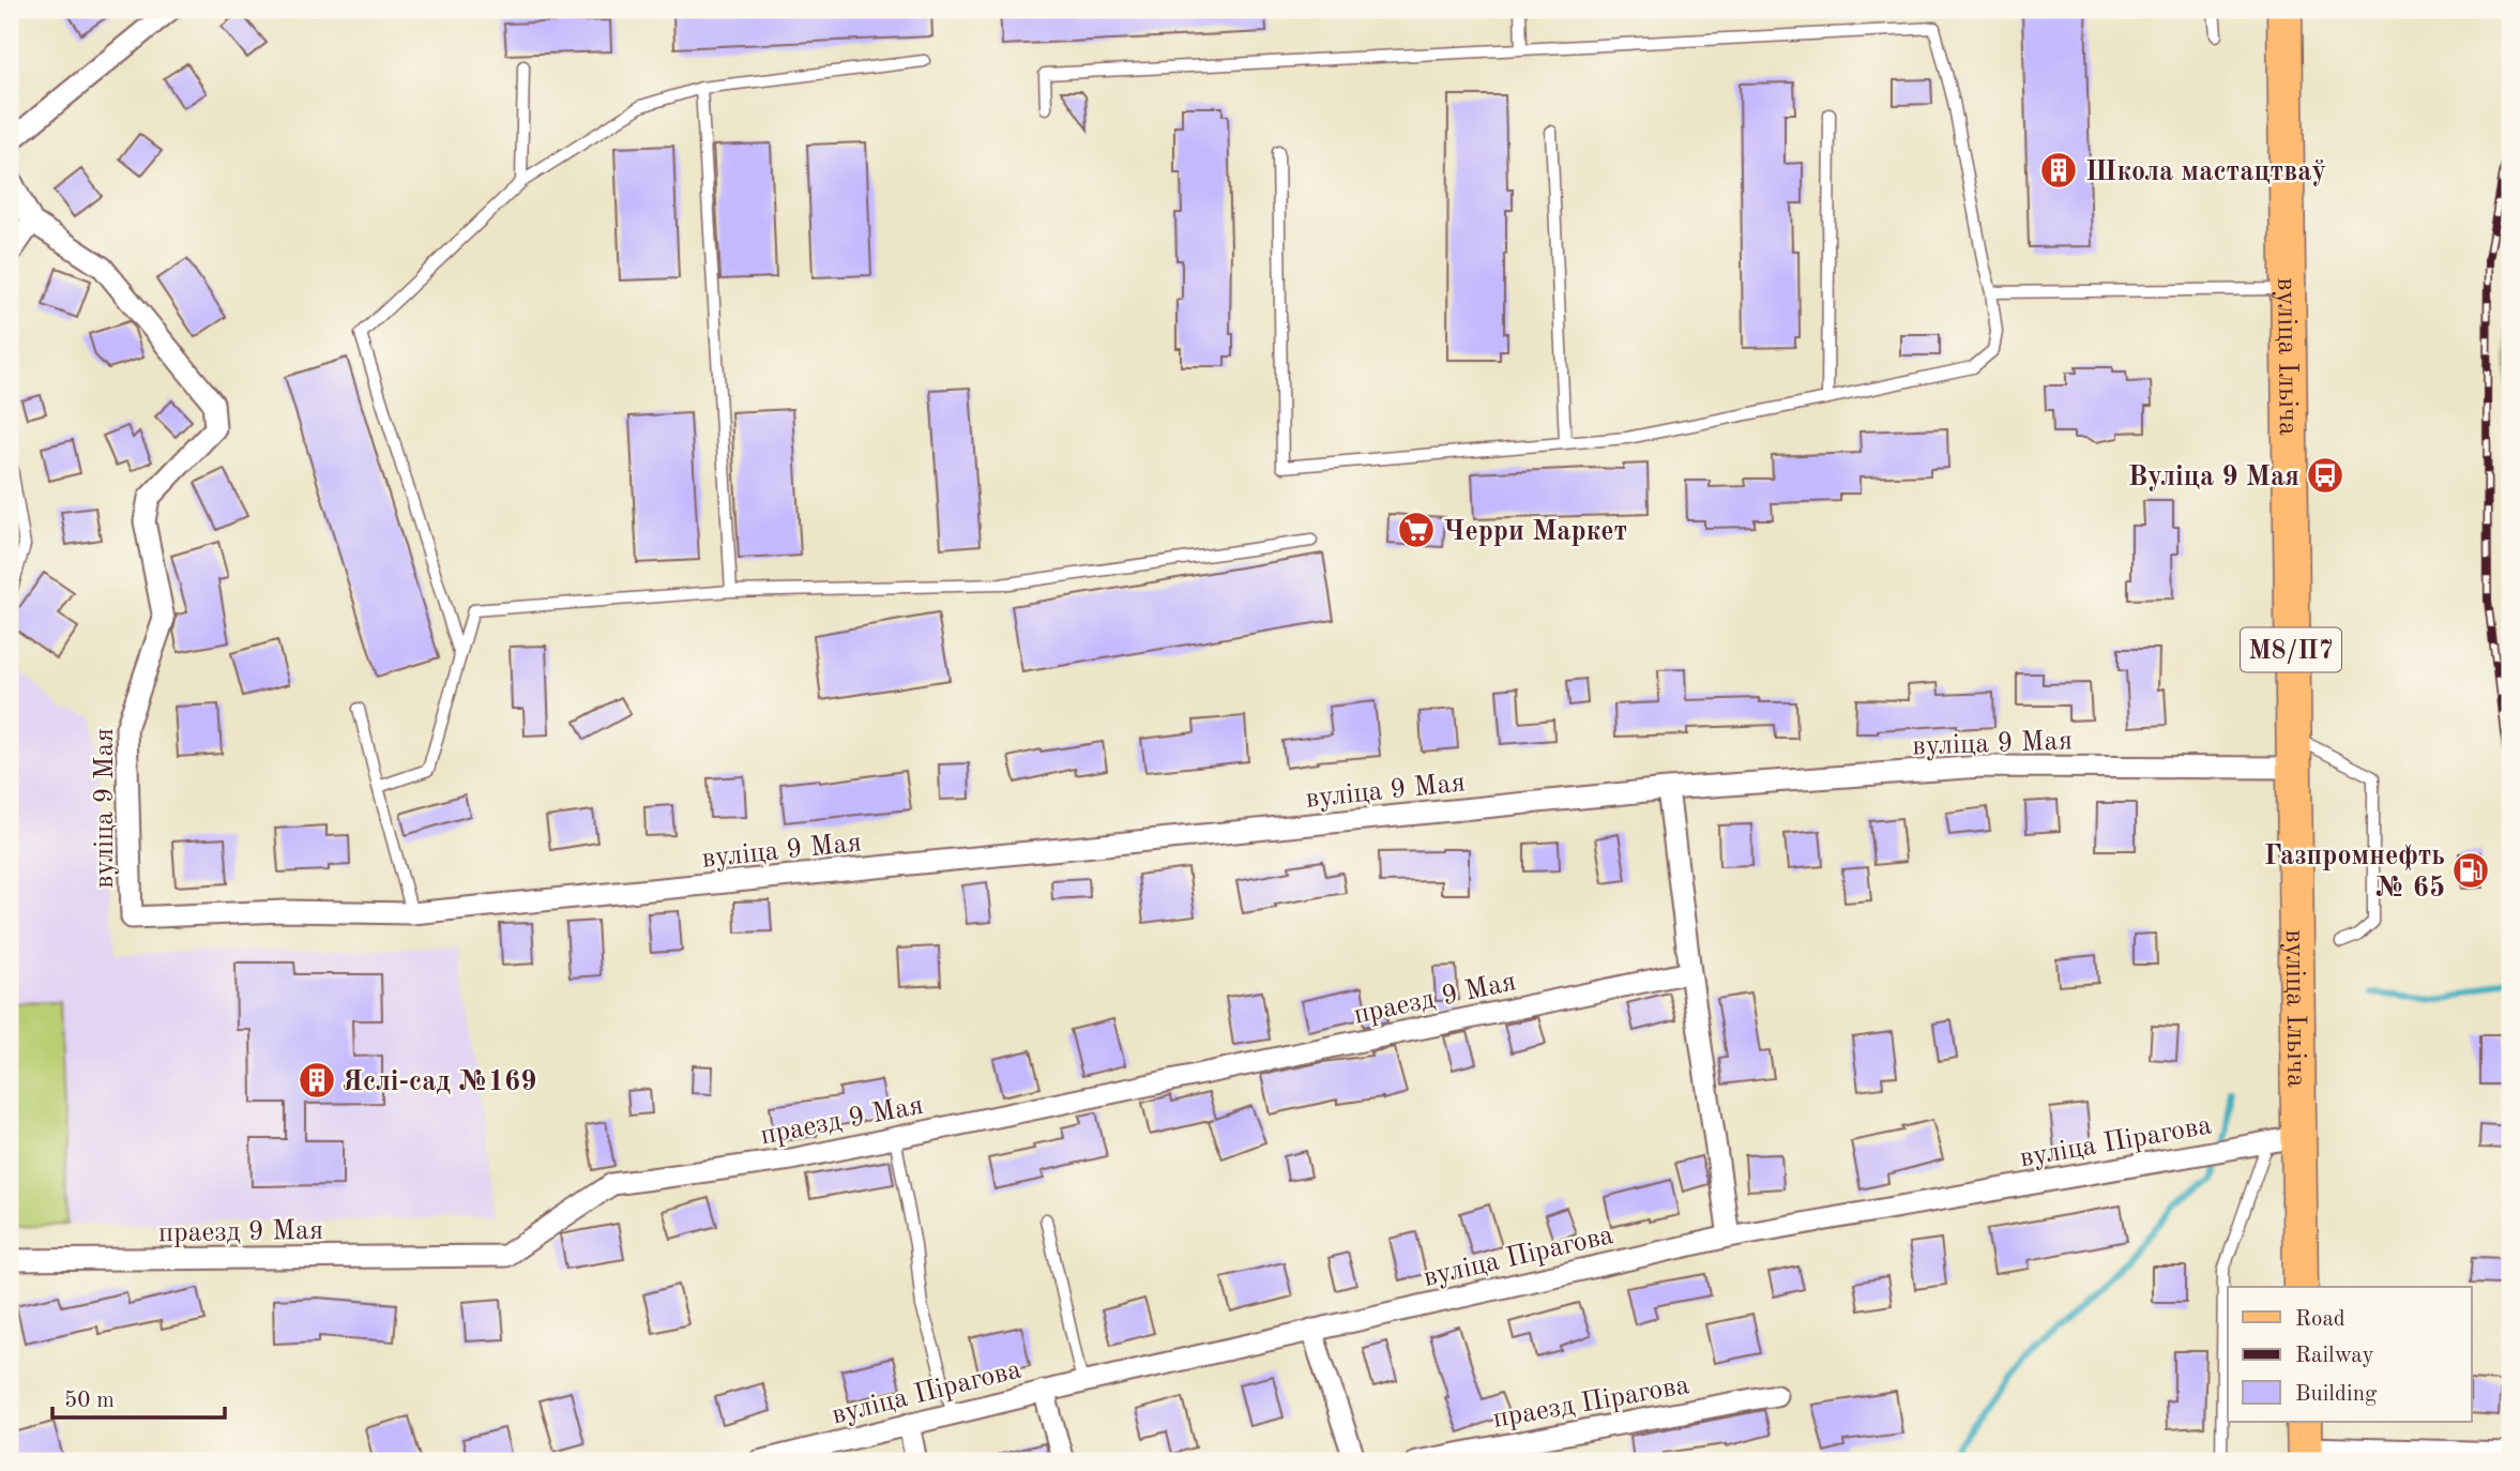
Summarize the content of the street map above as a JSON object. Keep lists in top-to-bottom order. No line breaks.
{"streets":{"main road":["вуліца Ільіча","М8/П7"],"street":["вуліца 9 Мая","праезд 9 Мая","вуліца Пірагова","праезд Пірагова"]},"crossings":[["вуліца Ільіча","вуліца 9 Мая"],["вуліца Ільіча","вуліца Пірагова"]],"places":{"building":["Школа мастацтваў","Яслі-сад №169"],"bus stop":["Вуліца 9 Мая"],"supermarket":["Черри Маркет"],"fuel station":["Газпромнефть № 65"]},"legend":["Road","Railway","Building"],"scale_bar":"50 m"}
